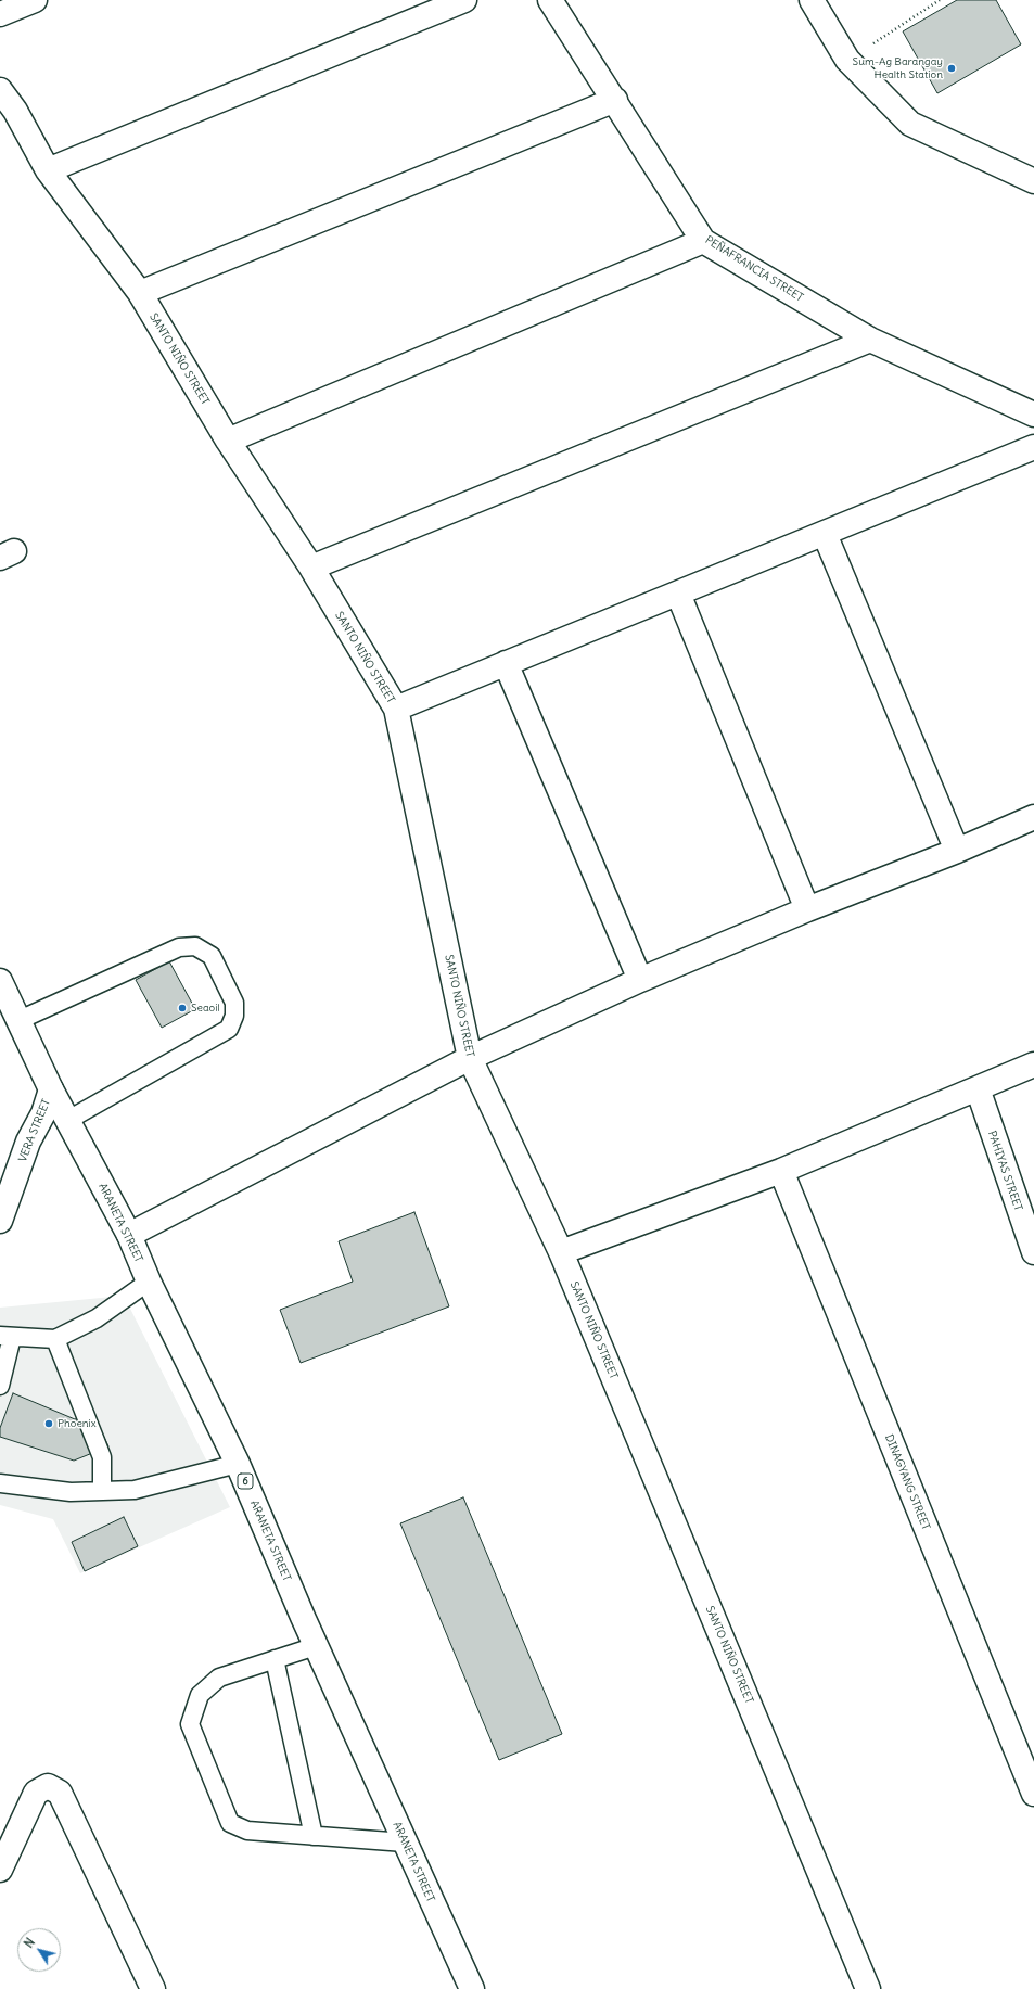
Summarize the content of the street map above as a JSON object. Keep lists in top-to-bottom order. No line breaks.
{"streets":{"main road":["PEÑAFRANCIA STREET","SANTO NIÑO STREET","VERA STREET","PAHIYAS STREET","ARANETA STREET","6","DINAGYANG STREET"]},"crossings":[["VERA STREET","ARANETA STREET"]],"places":["Sum-Ag Barangay Health Station","Seaoil","Phoenix"],"north":"top left"}
